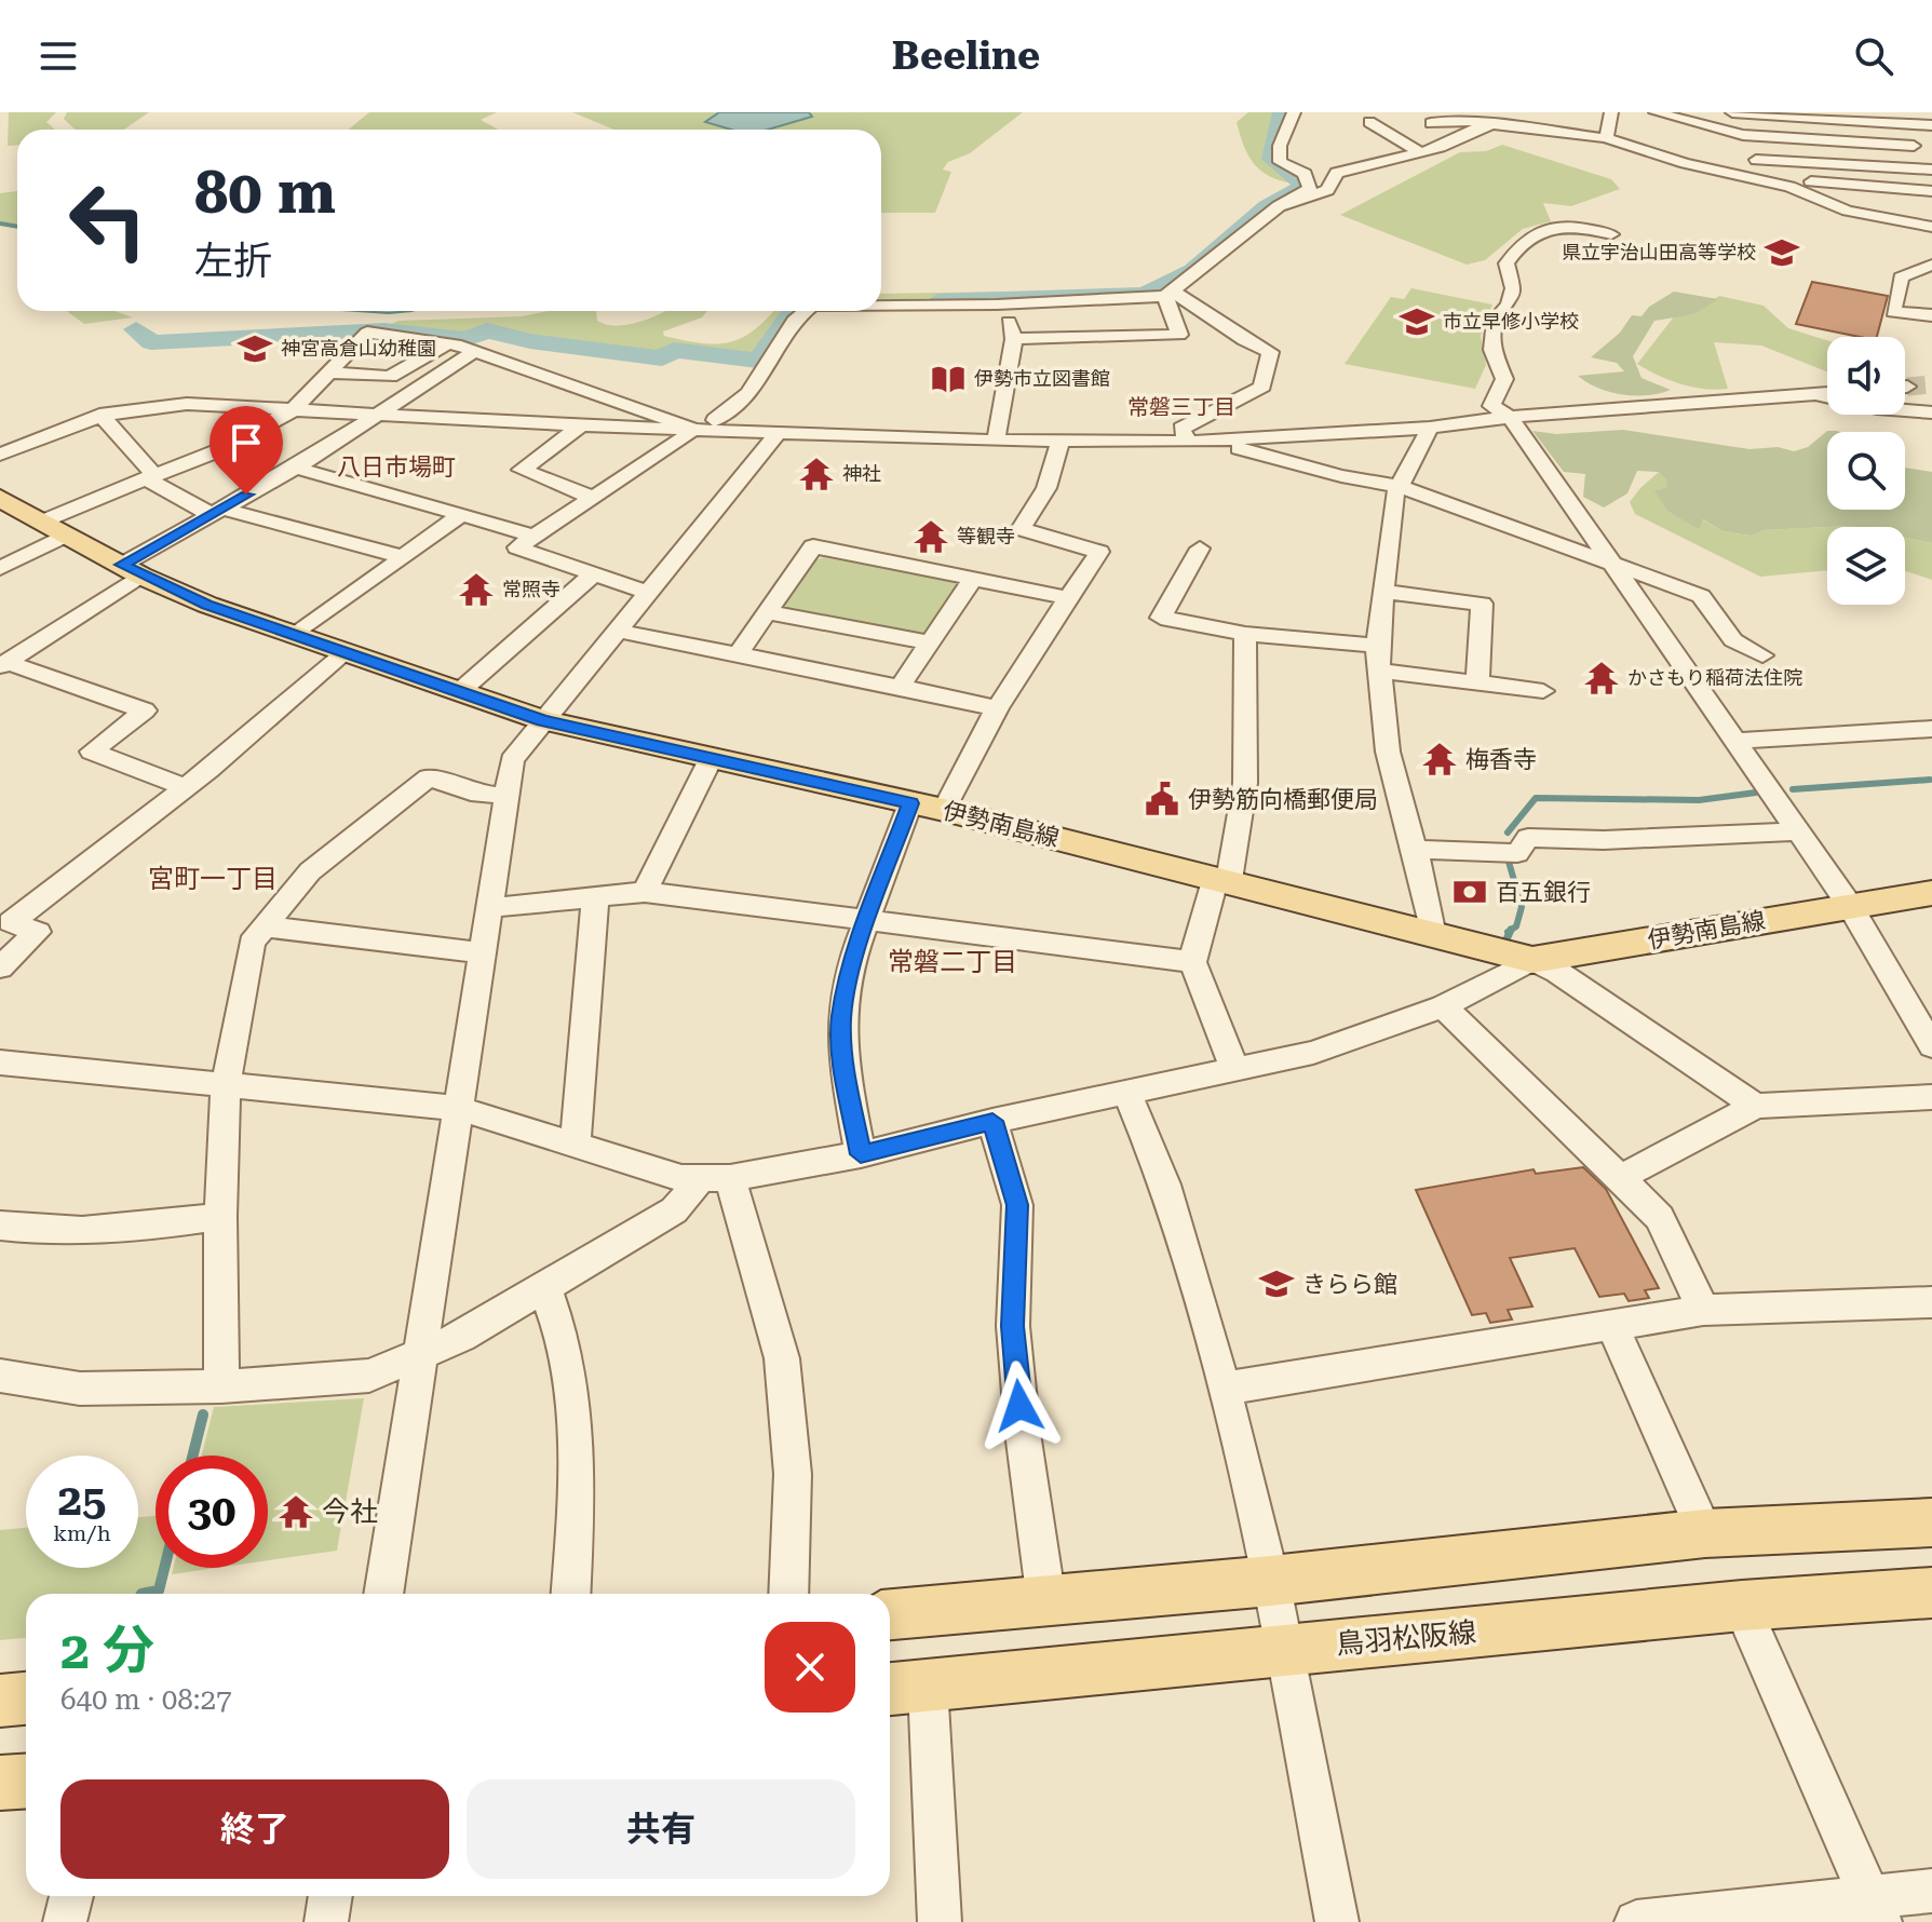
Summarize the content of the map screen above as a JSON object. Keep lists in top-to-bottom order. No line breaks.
{"streets":{"main road":["伊勢南島線","鳥羽松阪線"]},"districts":["常磐三丁目","八日市場町","宮町一丁目","常磐二丁目"],"places":{"school or university":["県立宇治山田高等学校","市立早修小学校","神宮高倉山幼稚園","きらら館"],"library":["伊勢市立図書館"],"temple":["神社","等観寺","常照寺","かさもり稲荷法住院","梅香寺","今社"],"public building":["伊勢筋向橋郵便局"],"bank":["百五銀行"]},"page":{"header":"Beeline","turn":["80 m","左折"],"speed":"25 km/h","limit":"30","heading":["2 分","640 m · 08:27"],"buttons":["終了","共有"]}}
